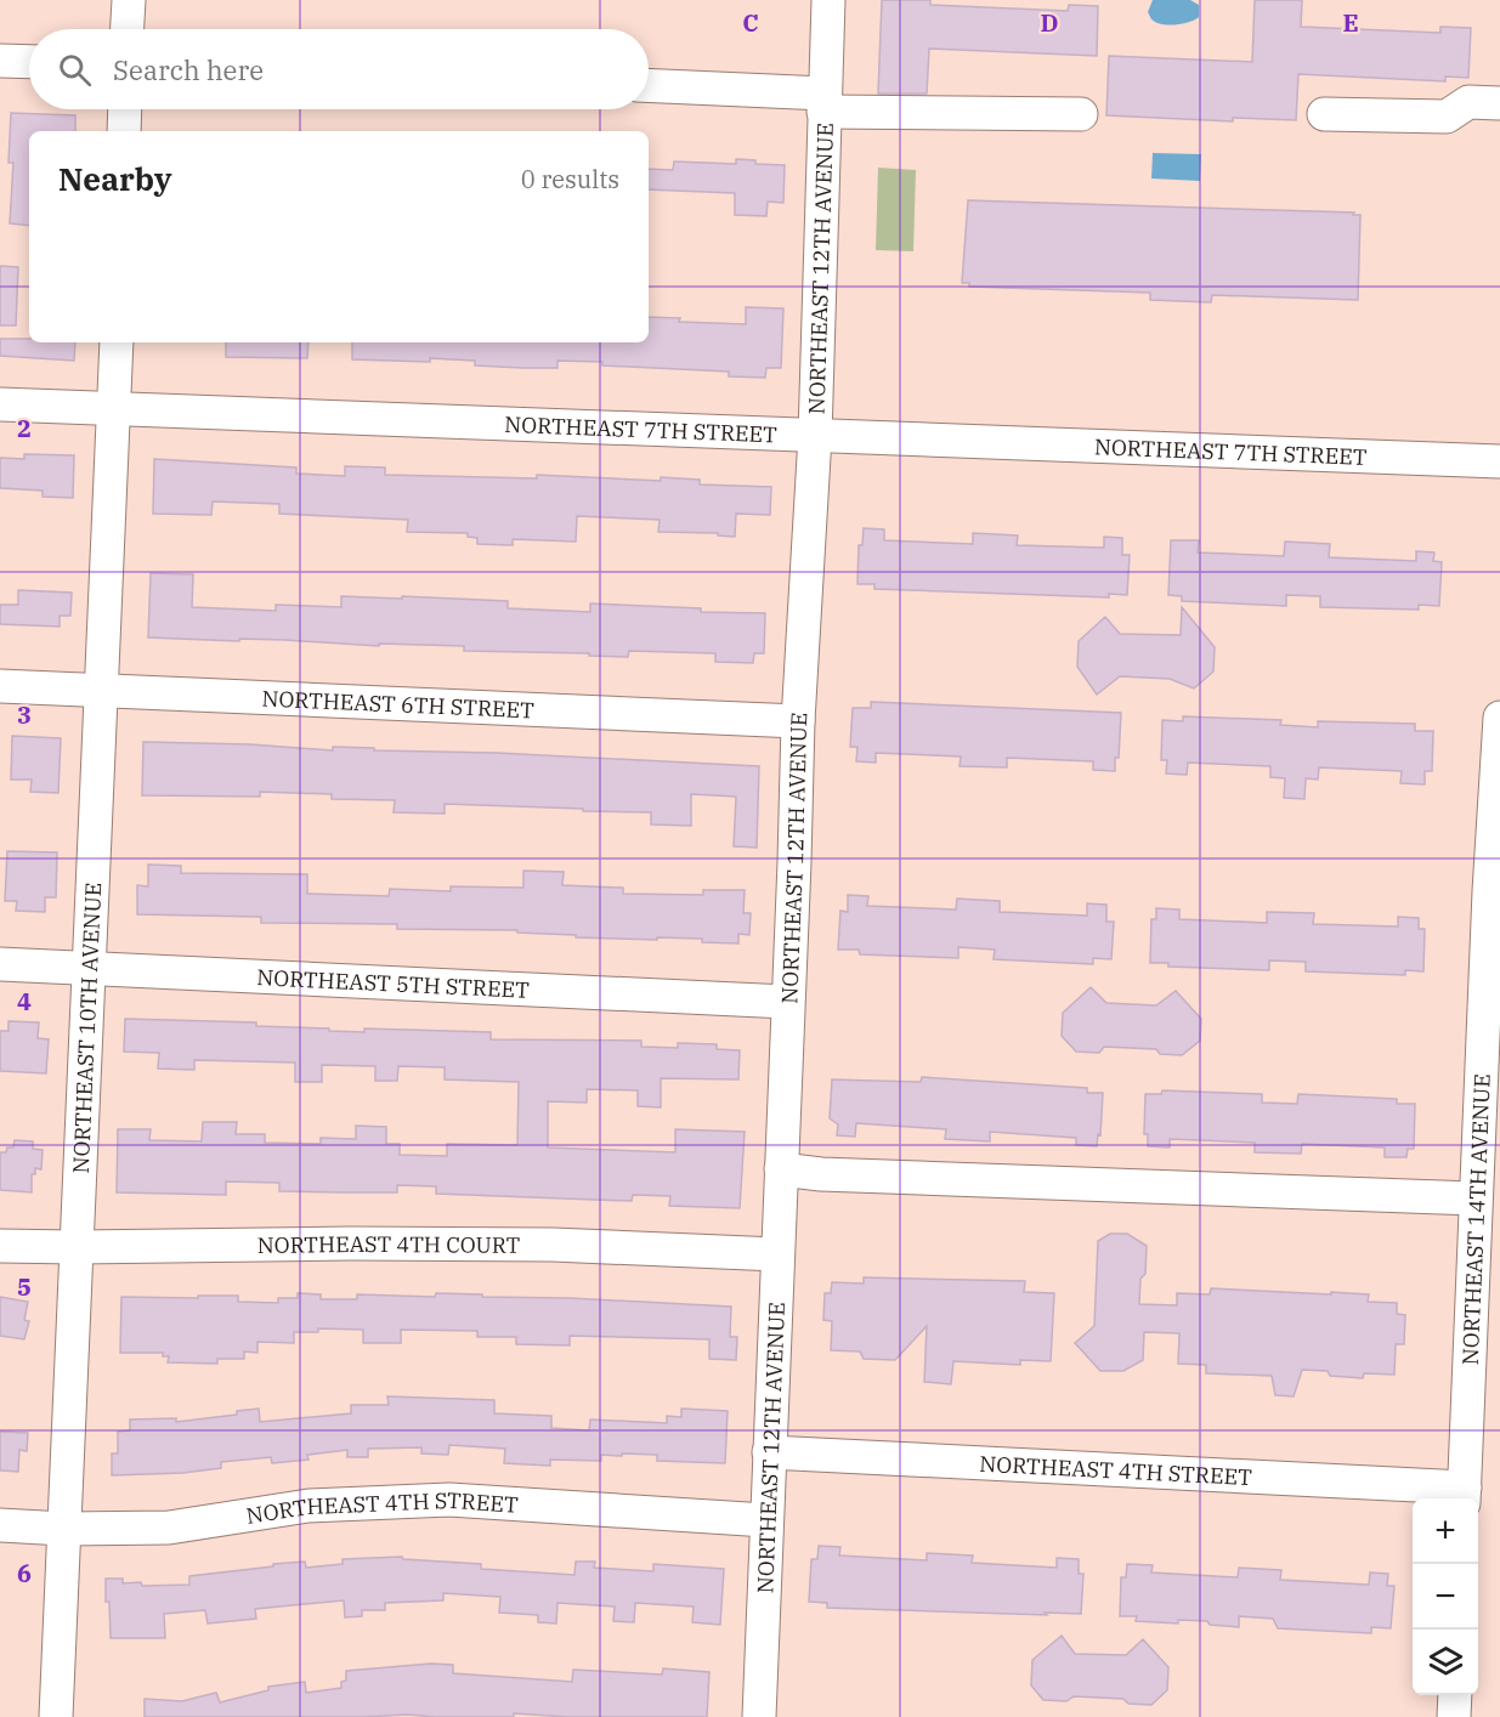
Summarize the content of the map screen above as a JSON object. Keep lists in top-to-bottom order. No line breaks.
{"streets":{"street":["NORTHEAST 12TH AVENUE","NORTHEAST 7TH STREET","NORTHEAST 6TH STREET","NORTHEAST 5TH STREET","NORTHEAST 10TH AVENUE","NORTHEAST 14TH AVENUE","NORTHEAST 4TH COURT","NORTHEAST 4TH STREET"]},"crossings":[["NORTHEAST 12TH AVENUE","NORTHEAST 7TH STREET"],["NORTHEAST 12TH AVENUE","NORTHEAST 6TH STREET"],["NORTHEAST 12TH AVENUE","NORTHEAST 5TH STREET"],["NORTHEAST 12TH AVENUE","NORTHEAST 4TH COURT"],["NORTHEAST 12TH AVENUE","NORTHEAST 4TH STREET"],["NORTHEAST 7TH STREET","NORTHEAST 10TH AVENUE"],["NORTHEAST 6TH STREET","NORTHEAST 10TH AVENUE"],["NORTHEAST 5TH STREET","NORTHEAST 10TH AVENUE"],["NORTHEAST 10TH AVENUE","NORTHEAST 4TH COURT"],["NORTHEAST 10TH AVENUE","NORTHEAST 4TH STREET"],["NORTHEAST 14TH AVENUE","NORTHEAST 4TH STREET"]],"page":{"search":"Search here","heading":["Nearby","0 results"],"map_buttons":["+","−"]},"grid":{"columns":["C","D","E"],"rows":["2","3","4","5","6"]}}
